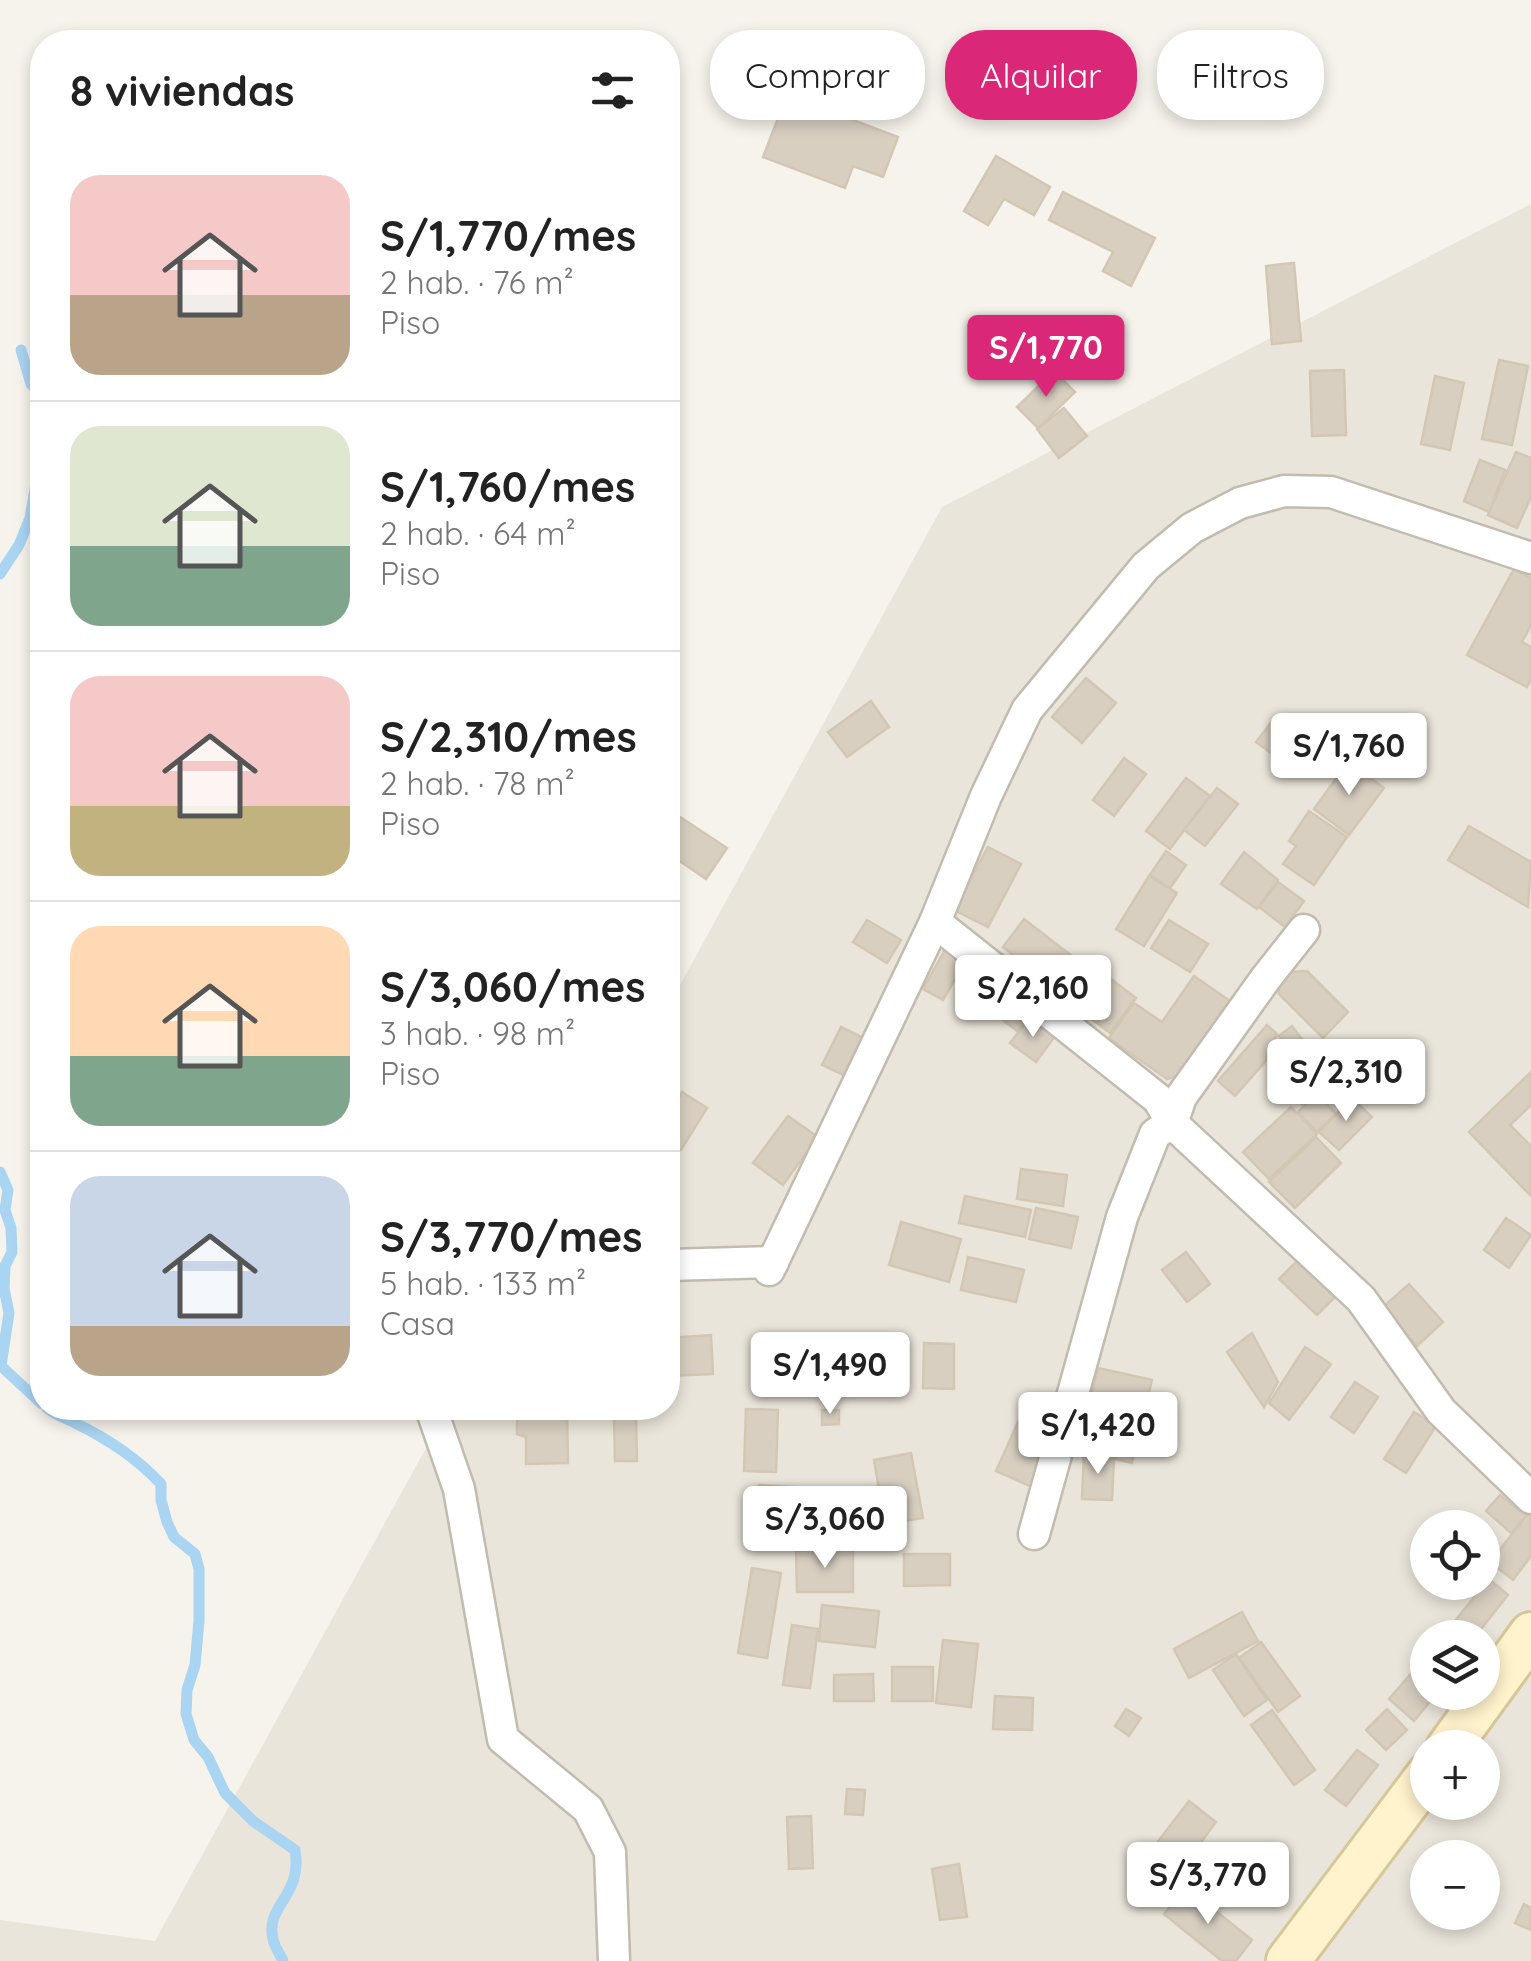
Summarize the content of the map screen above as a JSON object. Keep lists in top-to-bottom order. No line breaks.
{"page":{"chip":["Comprar","Alquilar","Filtros"],"heading":"8 viviendas","list":[{"name":"S/1,770/mes","note":"2 hab. · 76 m² · Piso"},{"name":"S/1,760/mes","note":"2 hab. · 64 m² · Piso"},{"name":"S/2,310/mes","note":"2 hab. · 78 m² · Piso"},{"name":"S/3,060/mes","note":"3 hab. · 98 m² · Piso"},{"name":"S/3,770/mes","note":"5 hab. · 133 m² · Casa"}],"price":["S/1,770","S/1,760","S/2,160","S/2,310","S/1,490","S/1,420","S/3,060","S/3,770"],"map_buttons":["+","−"]}}
